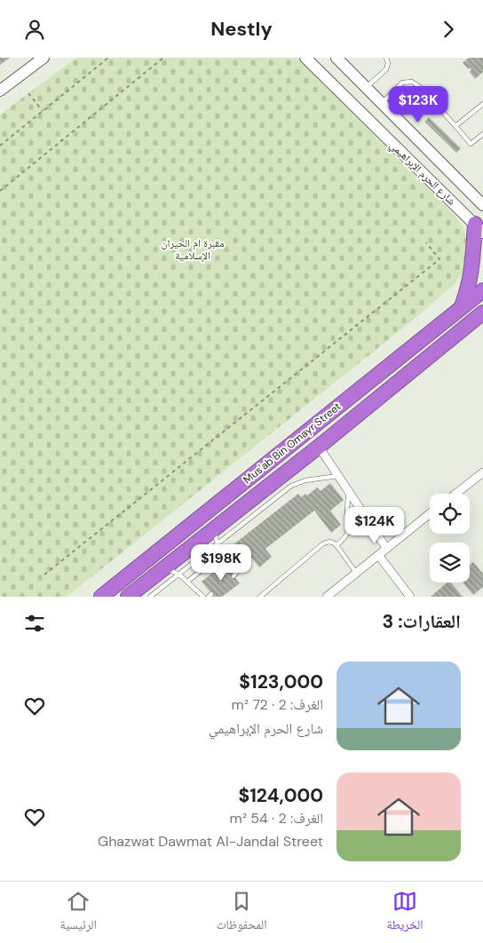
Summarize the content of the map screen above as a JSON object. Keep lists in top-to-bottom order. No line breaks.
{"streets":{"highway":["Mus'ab Bin Omayr Street"],"street":["شارع الحرم الإبراهيمي"]},"parks":["مقبرة ام الحيران الإسلامية"],"page":{"header":"Nestly","price":["$123K","$124K","$198K"],"heading":"العقارات: 3","list":[{"name":"$123,000","note":"الغرف: 2 · 72 m² · شارع الحرم الإبراهيمي"},{"name":"$124,000","note":"الغرف: 2 · 54 m² · Ghazwat Dawmat Al-Jandal Street"}],"tabs":["الخريطة","المحفوظات","الرئيسية"]}}
